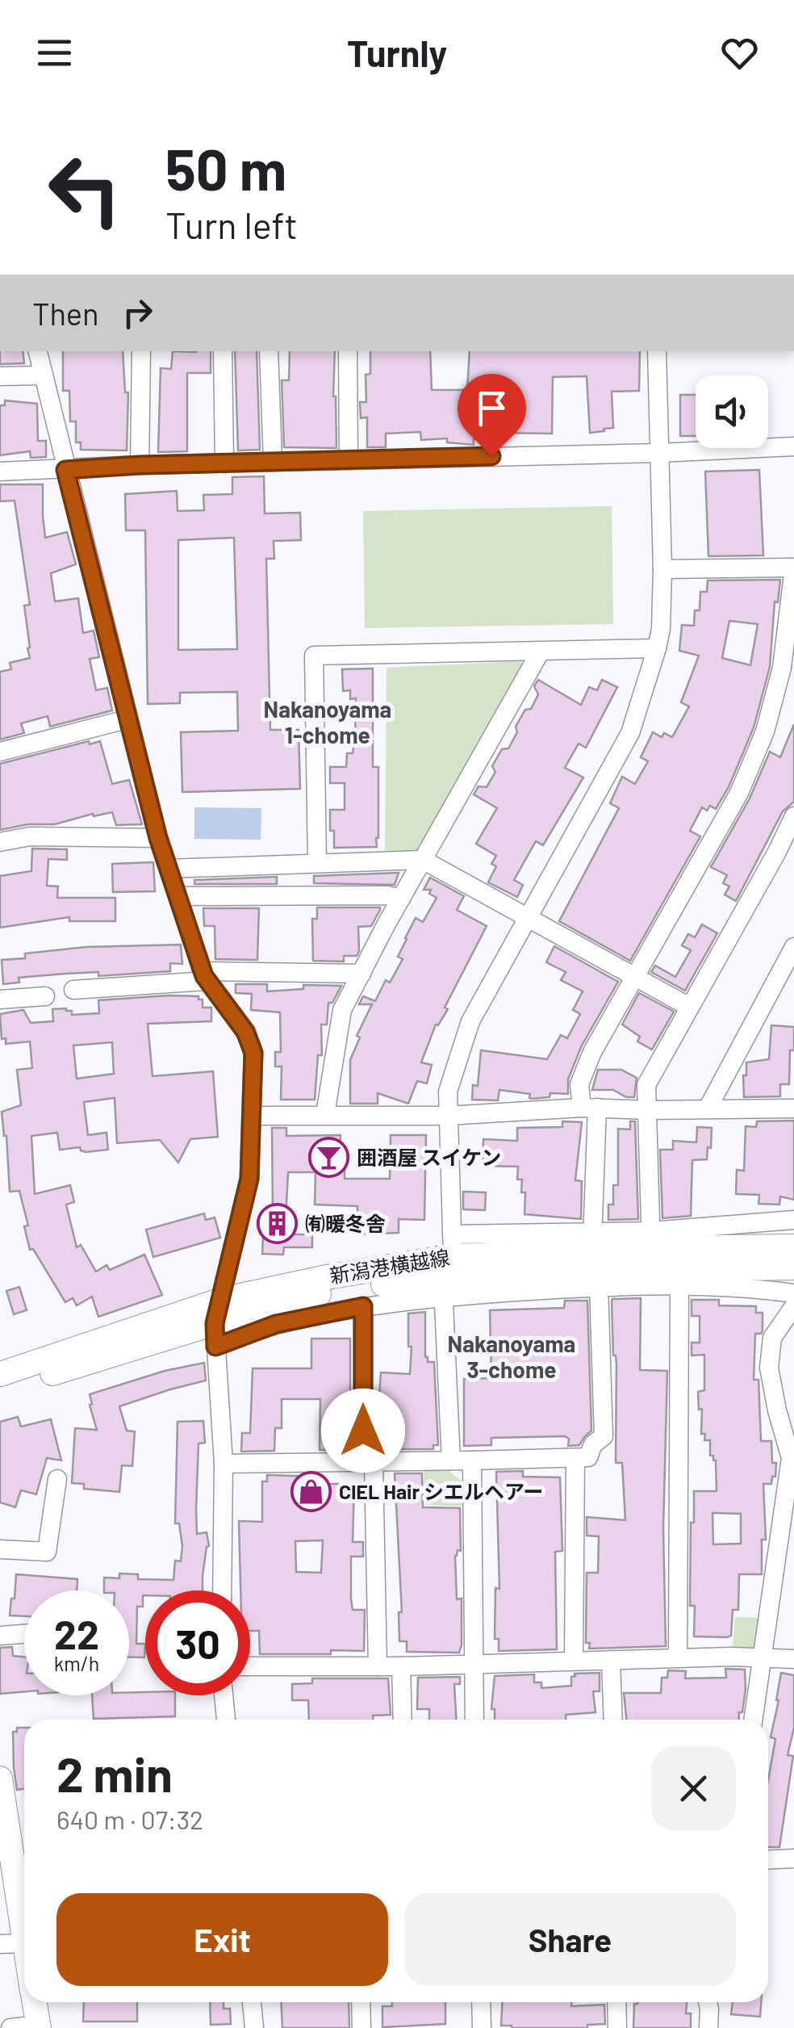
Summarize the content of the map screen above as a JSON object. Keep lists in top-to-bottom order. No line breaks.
{"streets":{"main road":["新潟港横越線"]},"districts":["Nakanoyama 1-chome","Nakanoyama 3-chome"],"places":{"bar":["囲酒屋 スイケン"],"building":["㈲暖冬舎"],"shop":["ClEL Hair シエルヘアー"]},"page":{"header":"Turnly","turn":["50 m","Turn left"],"then":"Then","speed":"22 km/h","limit":"30","heading":["2 min","640 m · 07:32"],"buttons":["Exit","Share"]}}
